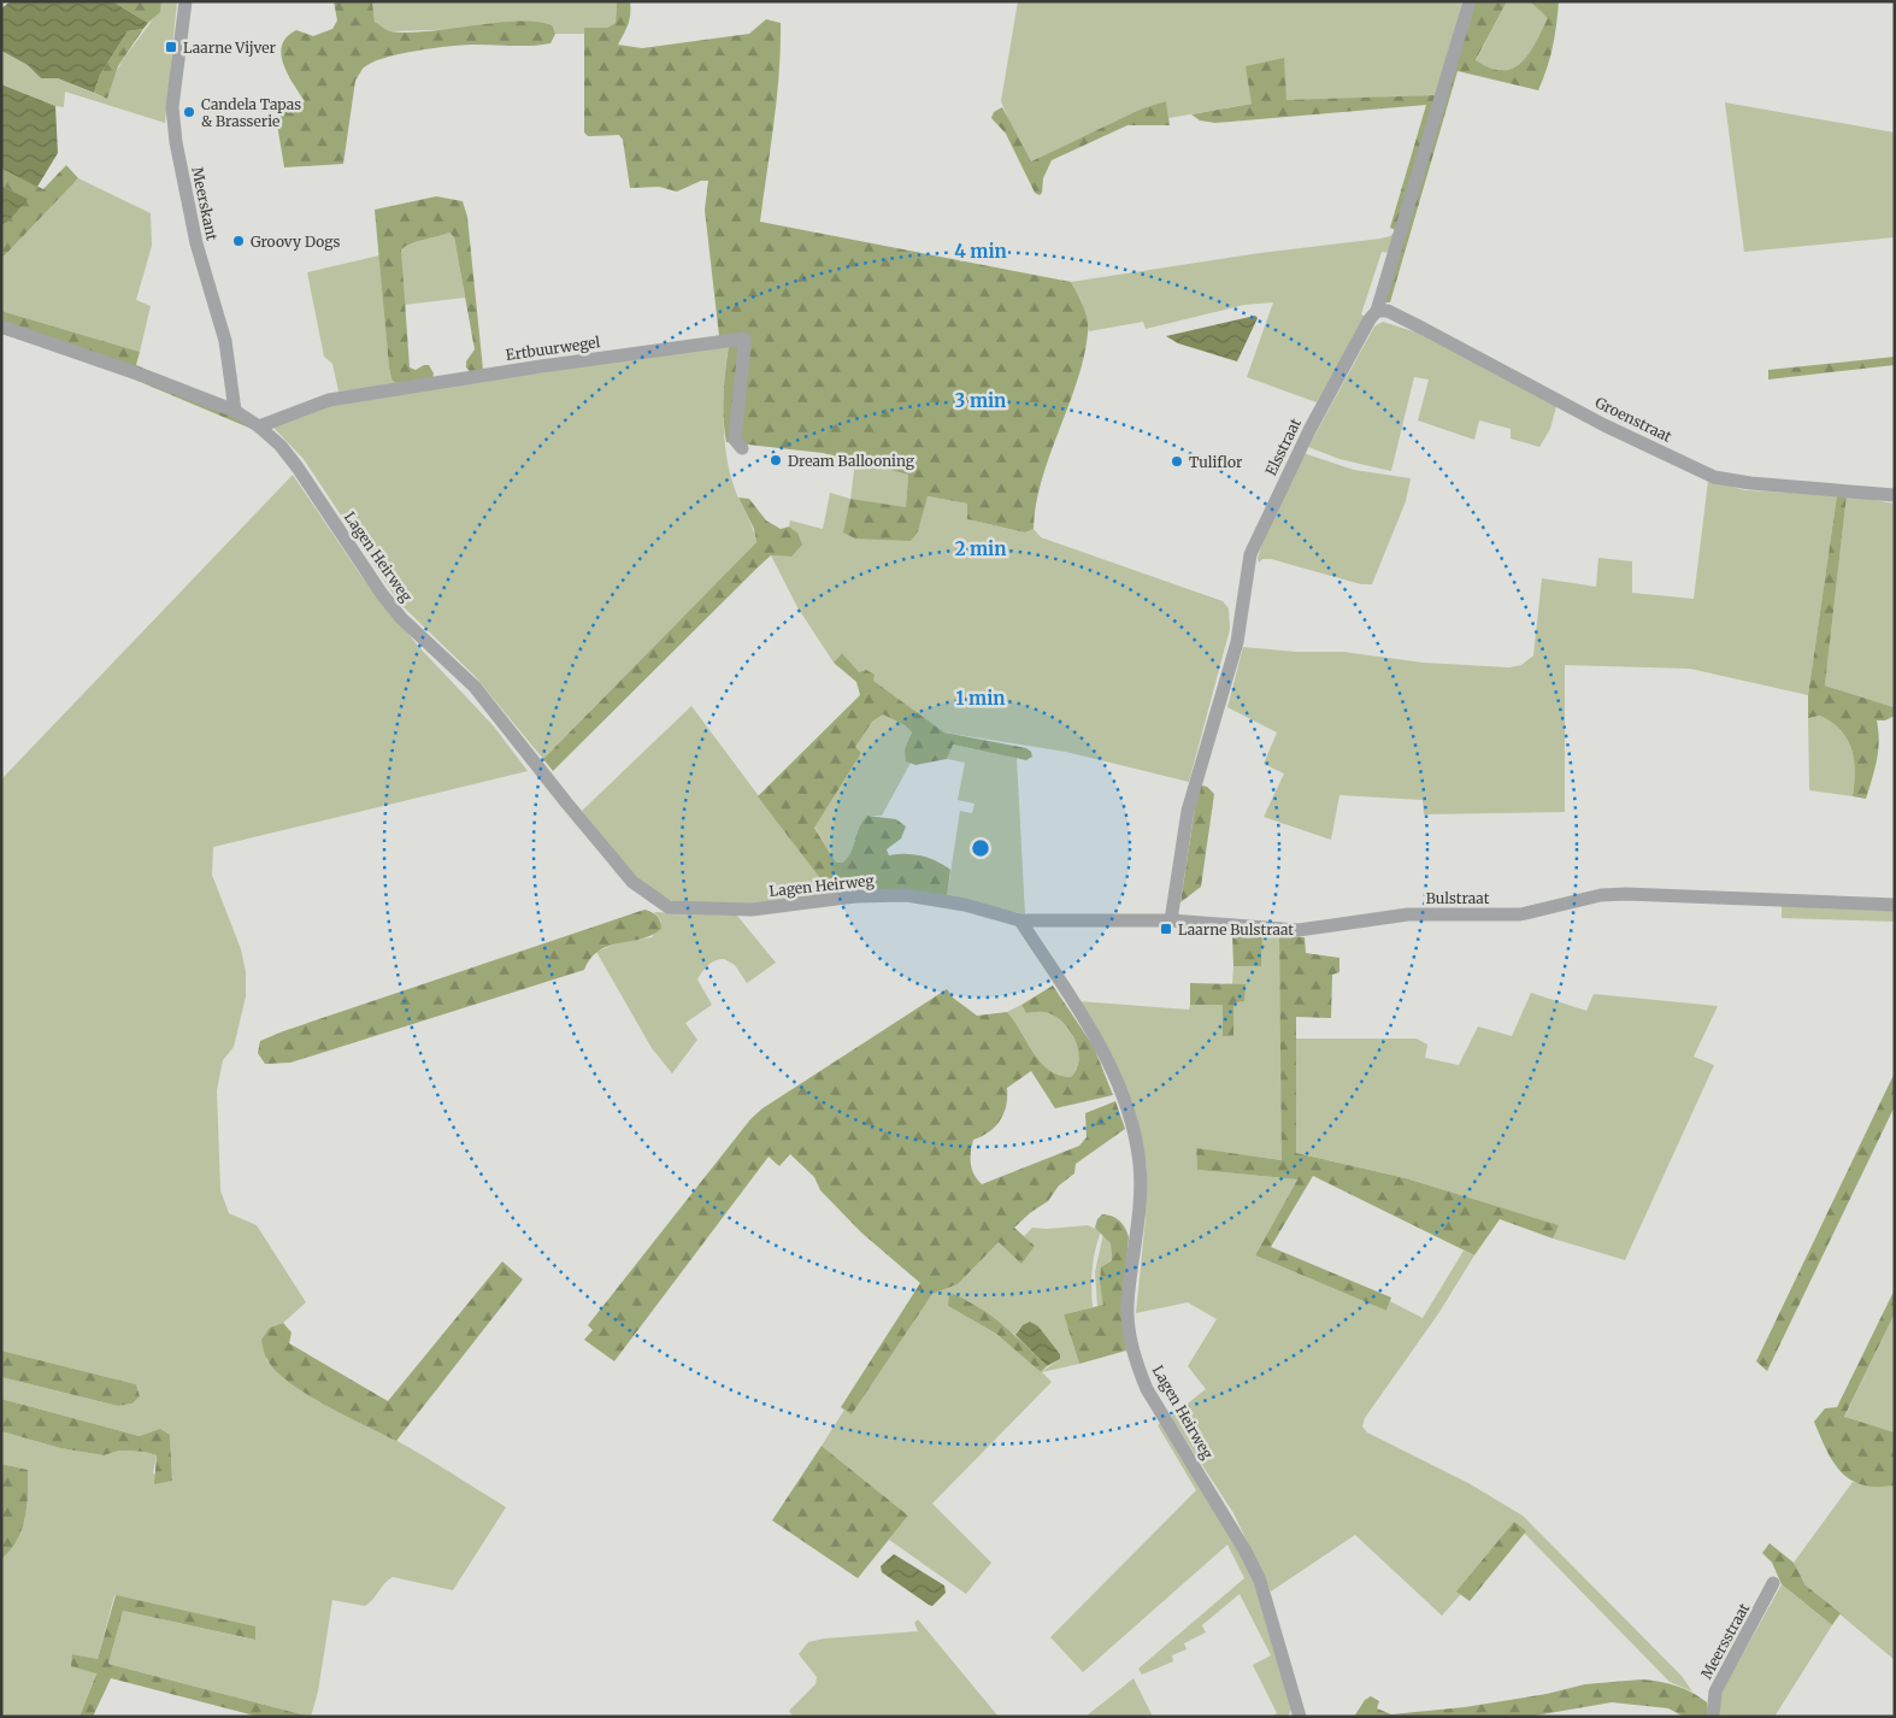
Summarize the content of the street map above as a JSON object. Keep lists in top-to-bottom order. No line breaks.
{"streets":{"street":["Meerskant","Ertbuurwegel","Groenstraat","Elsstraat","Lagen Heirweg","Bulstraat","Meersstraat"]},"crossings":[["Meerskant","Lagen Heirweg"],["Ertbuurwegel","Lagen Heirweg"],["Groenstraat","Elsstraat"],["Elsstraat","Bulstraat"],["Lagen Heirweg","Bulstraat"]],"places":{"transit":["Laarne Vijver","Laarne Bulstraat"],"other":["Candela Tapas & Brasserie","Groovy Dogs","Dream Ballooning","Tuliflor"]},"rings":["4 min","3 min","2 min","1 min"]}
